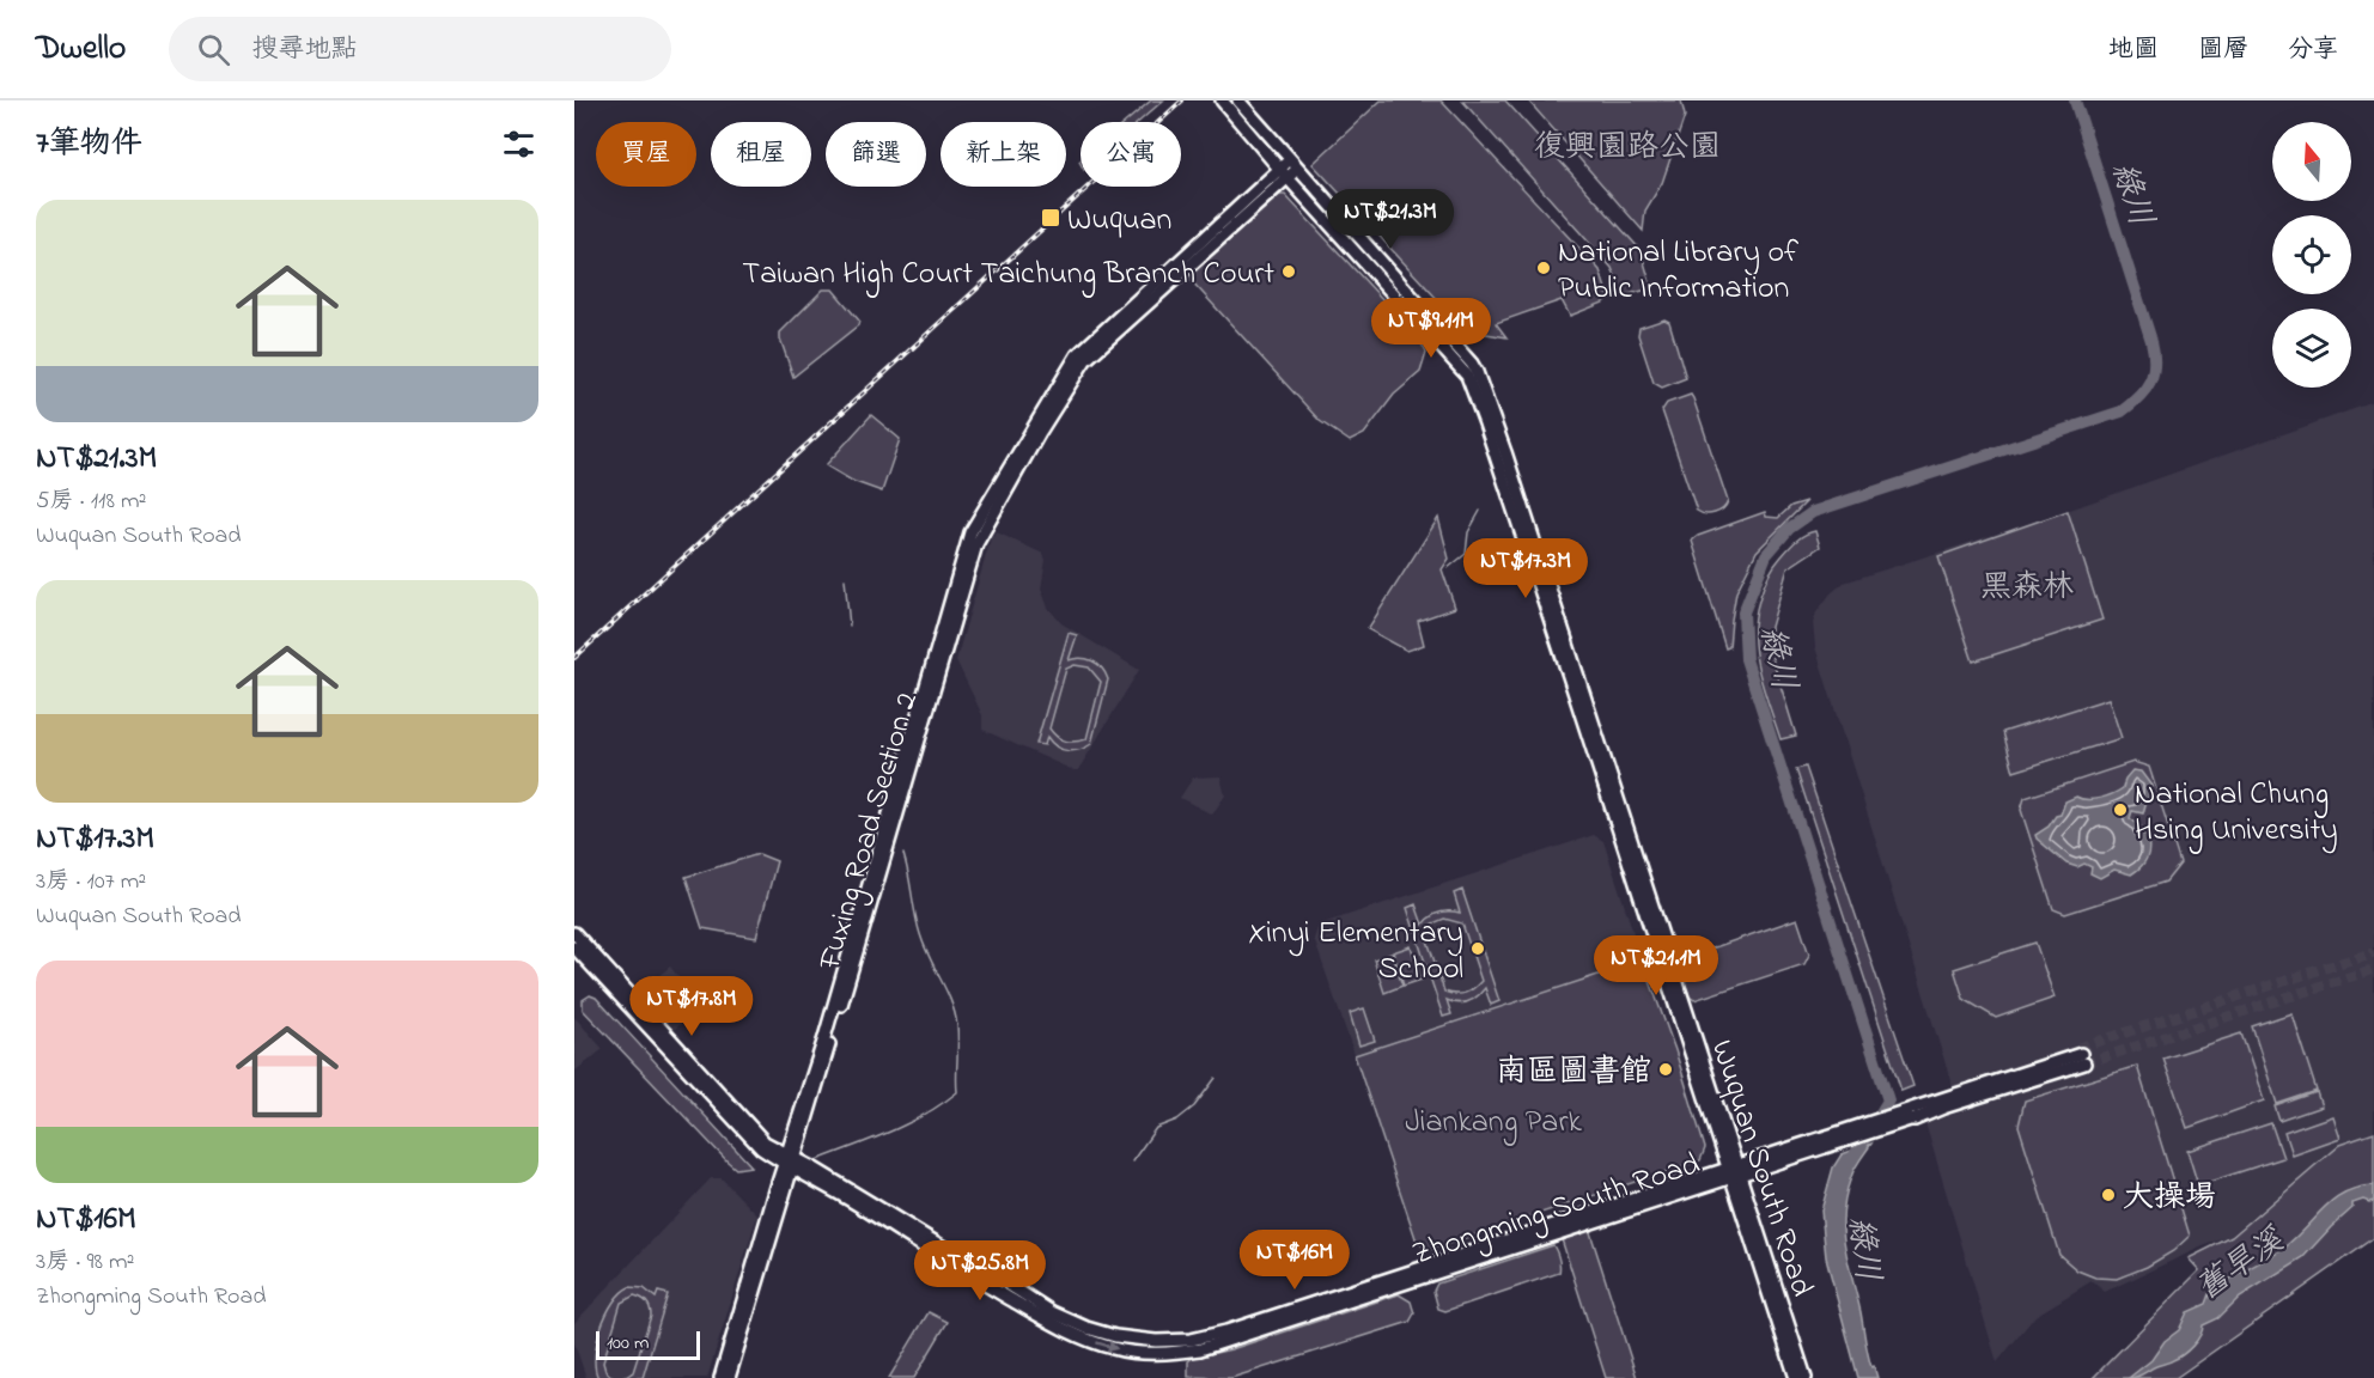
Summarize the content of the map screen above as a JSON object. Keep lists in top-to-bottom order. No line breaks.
{"streets":{"main road":["Fuxing Road Section 2","Wuquan South Road","Zhongming South Road"]},"crossings":[["Fuxing Road Section 2","Wuquan South Road"],["Fuxing Road Section 2","Zhongming South Road"],["Wuquan South Road","Zhongming South Road"]],"water":["綠川","舊旱溪"],"parks":["復興園路公園","黑森林","Jiankang Park"],"places":{"transit":["Wuquan"],"other":["National Library of Public Information","Taiwan High Court Taichung Branch Court","National Chung Hsing University","Xinyi Elementary School","南區圖書館","大操場"]},"scale_bar":"100 m","north":"top","page":{"header":"Dwello","search":"搜尋地點","nav":["地圖","圖層","分享"],"heading":"7筆物件","chip":["買屋","租屋","篩選","新上架","公寓"],"list":[{"name":"NT$21.3M","note":"5房 · 118 m² · Wuquan South Road"},{"name":"NT$17.3M","note":"3房 · 107 m² · Wuquan South Road"},{"name":"NT$16M","note":"3房 · 98 m² · Zhongming South Road"}],"price":["NT$21.3M","NT$9.11M","NT$17.3M","NT$21.1M","NT$17.8M","NT$16M","NT$25.8M"],"scale":"100 m"}}
